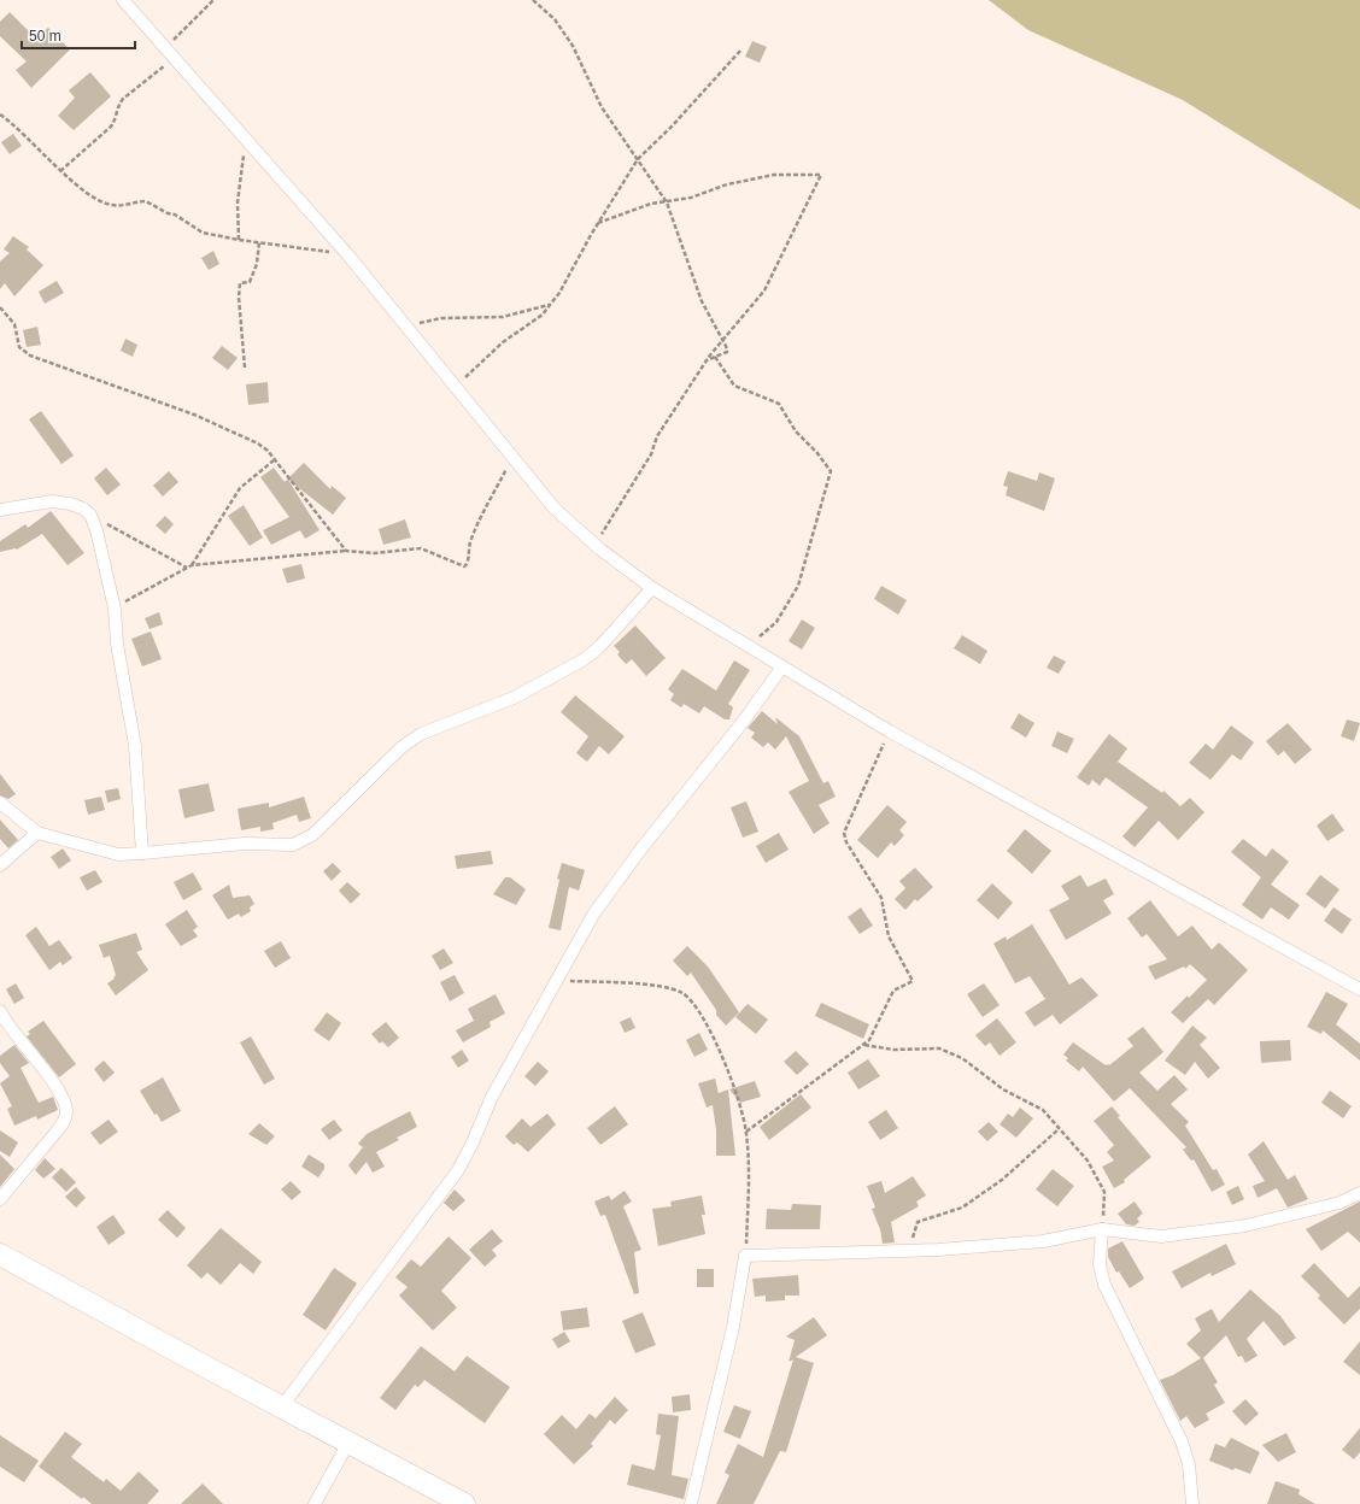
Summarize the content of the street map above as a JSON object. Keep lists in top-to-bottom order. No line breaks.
{"scale_bar":"50 m"}
